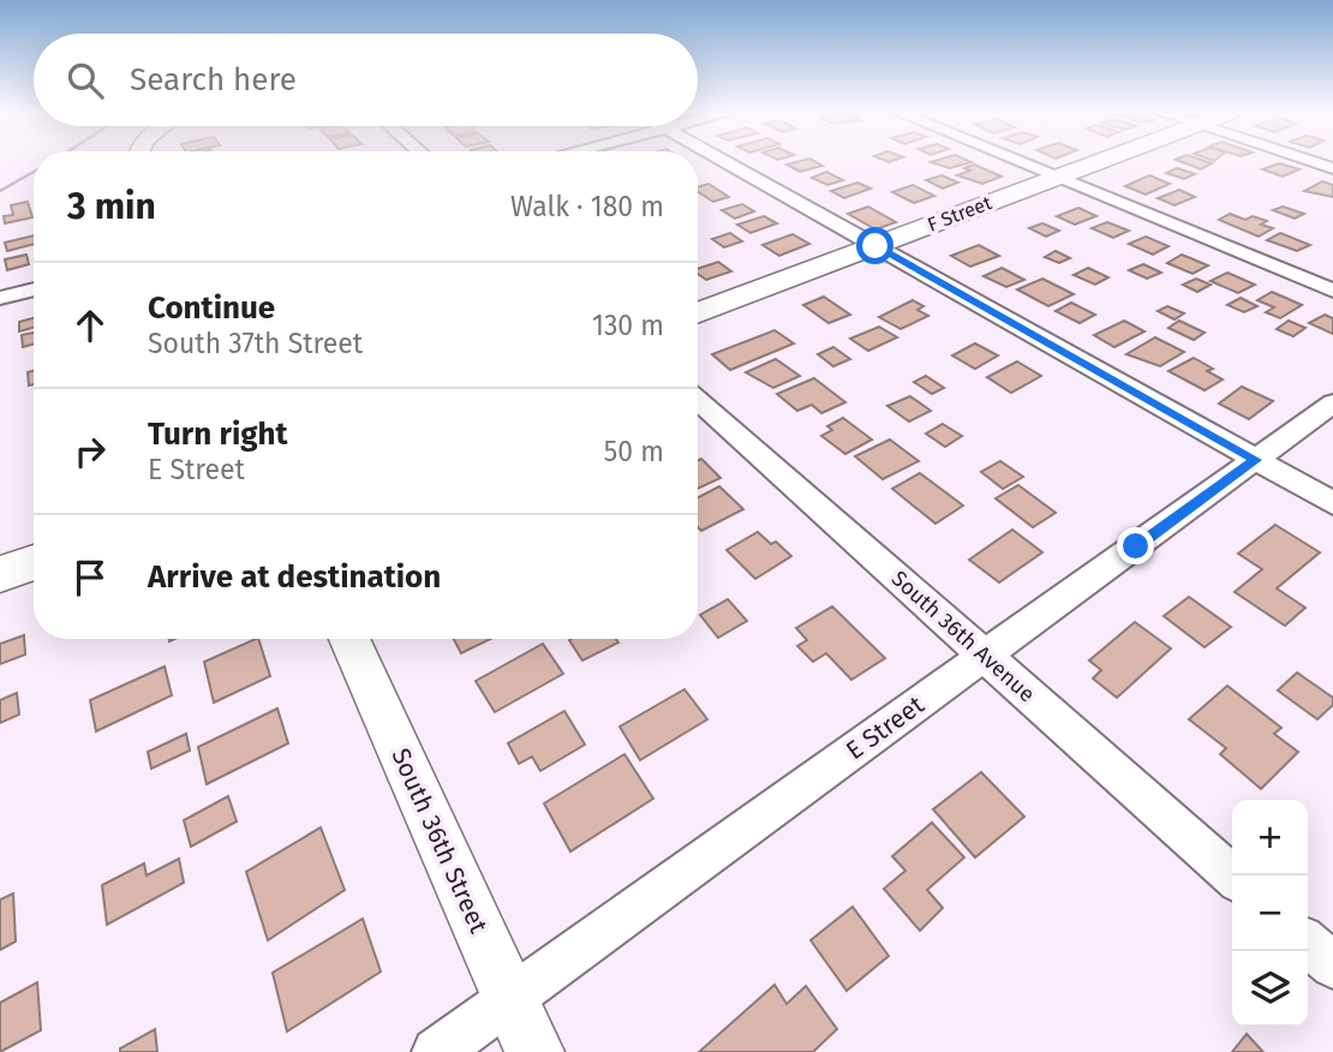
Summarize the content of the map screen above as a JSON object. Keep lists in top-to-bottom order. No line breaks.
{"streets":{"main road":["F Street"],"street":["South 36th Avenue","E Street","South 36th Street"]},"crossings":[["South 36th Avenue","E Street"],["E Street","South 36th Street"]],"page":{"search":"Search here","heading":["3 min","Walk · 180 m"],"list":[["Continue","South 37th Street","130 m"],["Turn right","E Street","50 m"],"Arrive at destination"],"map_buttons":["+","−"]}}
